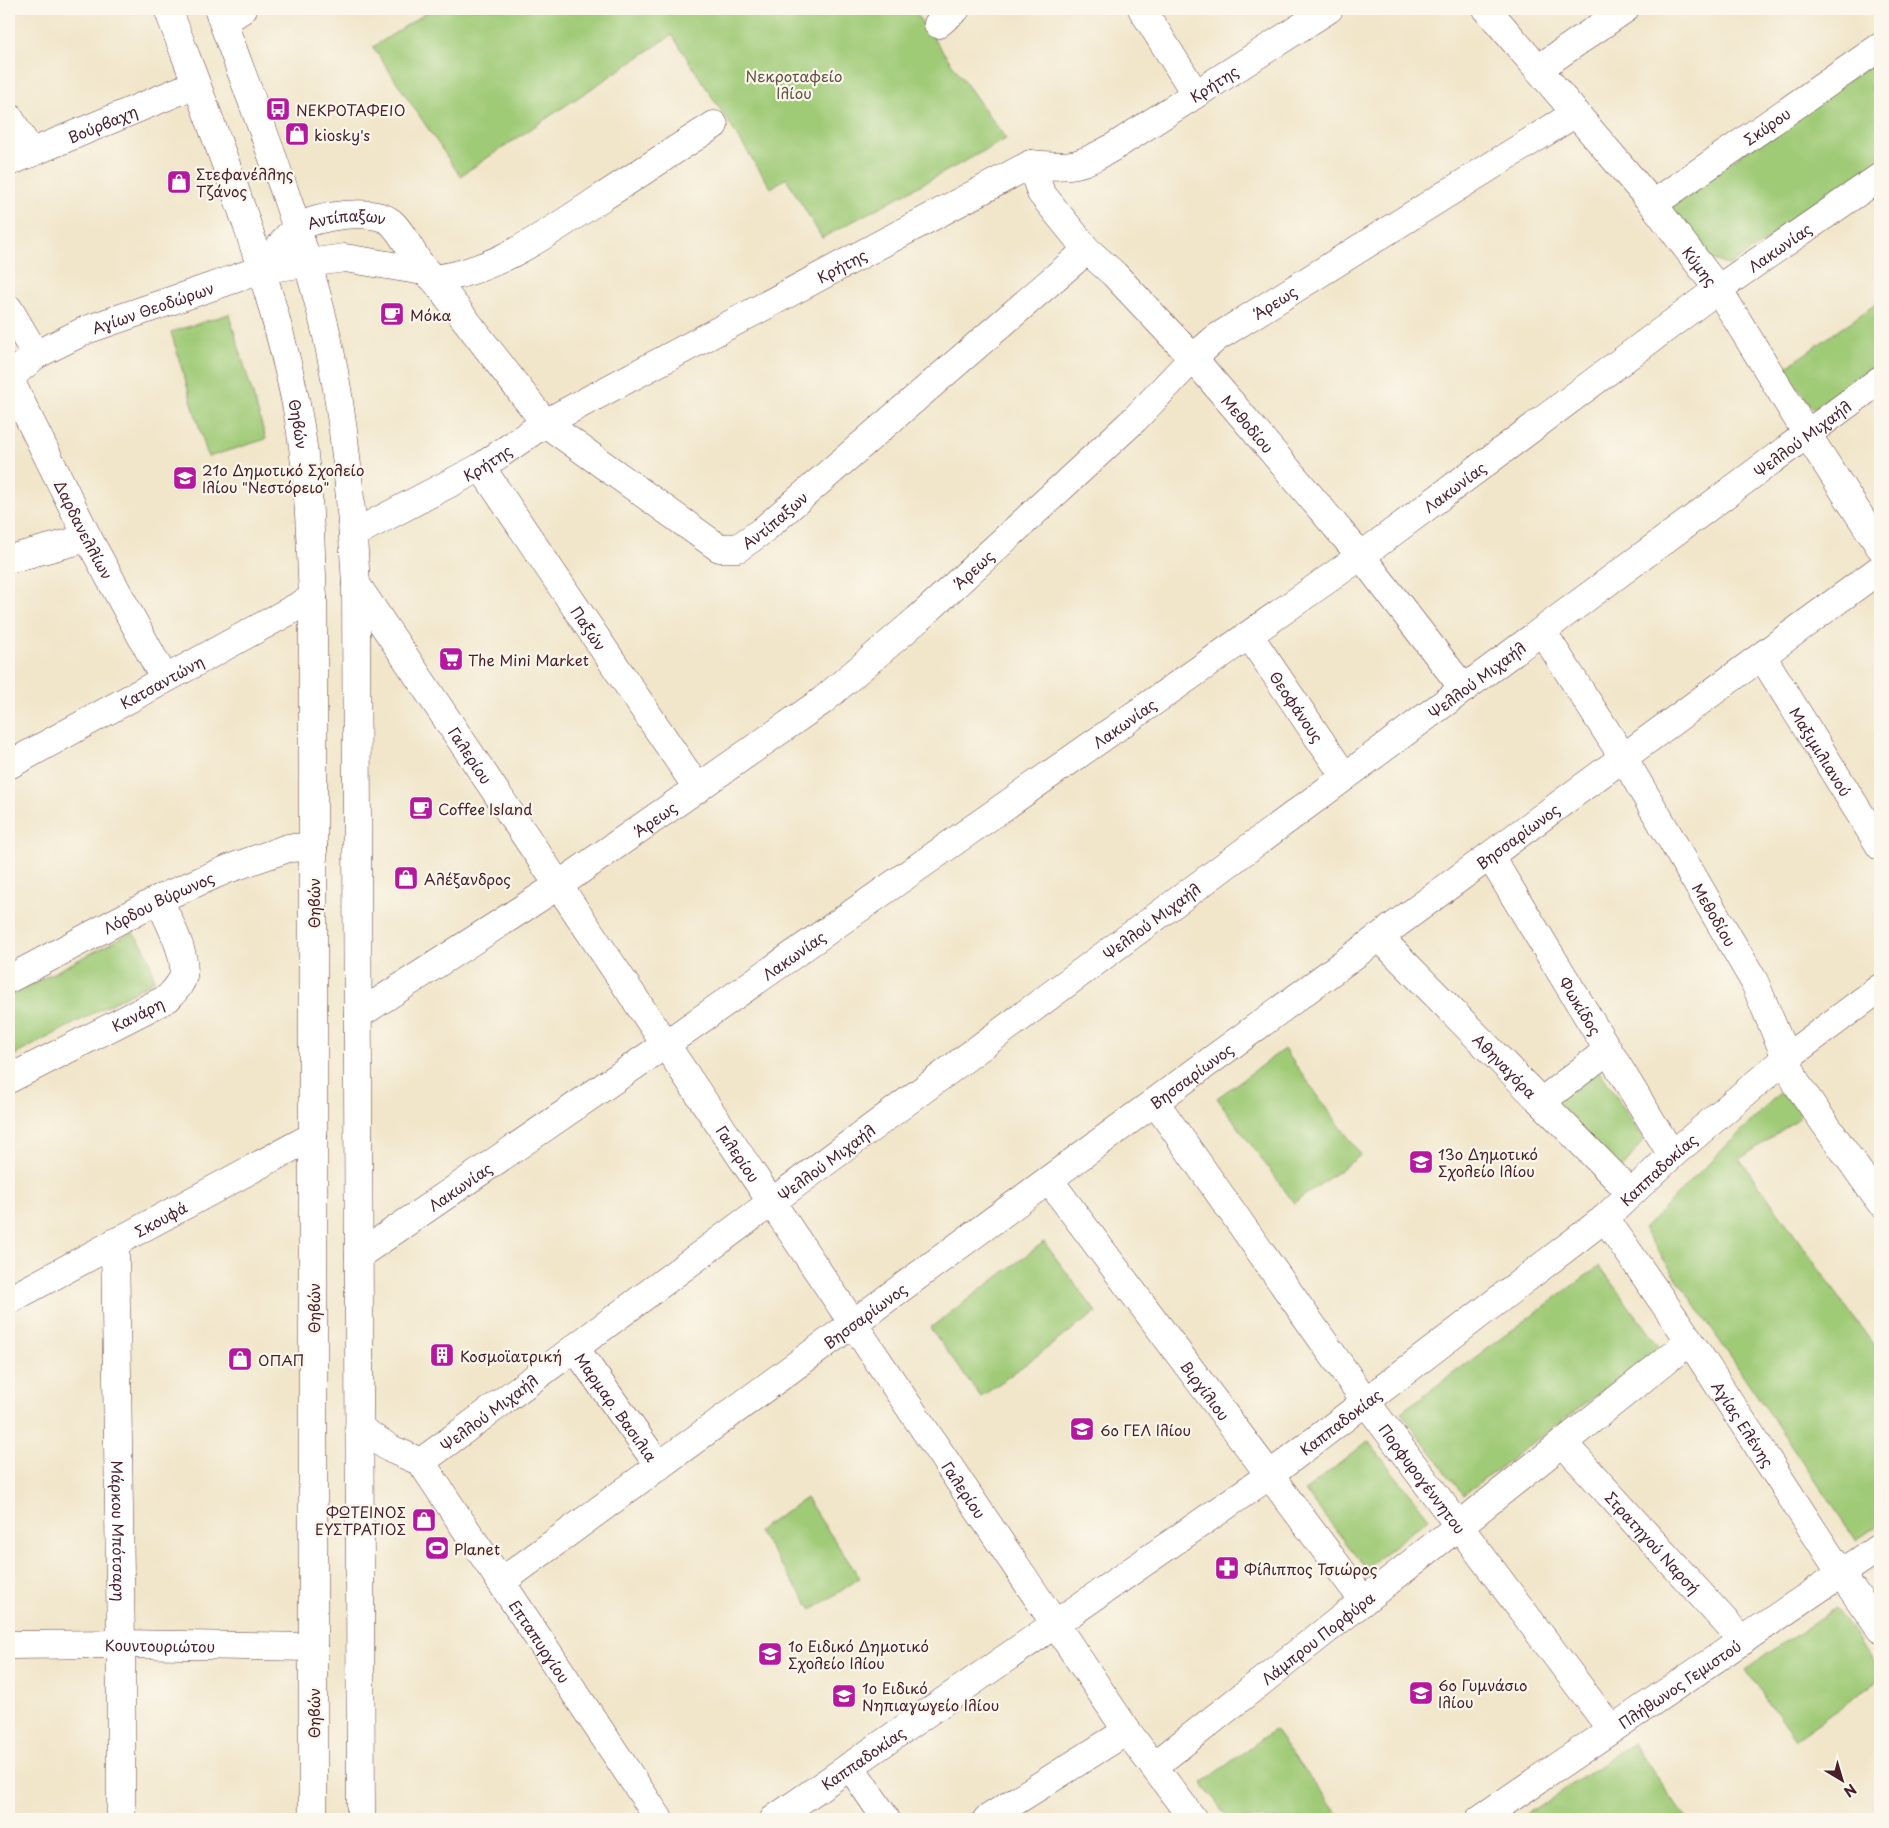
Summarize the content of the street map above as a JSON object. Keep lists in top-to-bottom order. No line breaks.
{"streets":{"street":["Κρήτης","Βούρβαχη","Σκύρου","Αντίπαξων","Λακωνίας","Κύμης","Άρεως","Αγίων Θεοδώρων","Θηβών","Μεθοδίου","Ψελλού Μιχαήλ","Δαρδανελλίων","Παξών","Κατσαντώνη","Θεοφάνους","Μαξιμιλιανού","Γαλερίου","Βησσαρίωνος","Λόρδου Βύρωνος","Φωκίδος","Κανάρη","Αθηναγόρα","Καππαδοκίας","Σκουφά","Βιργίλιου","Μαρμαρ. Βασιλια","Αγίας Ελένης","Πορφυρογέννητου","Μάρκου Μπότσαρη","Στρατηγού Ναρσή","Λάμπρου Πορφύρα","Επταπυργίου","Κουντουριώτου","Πλήθωνος Γεμιστού"]},"crossings":[["Κρήτης","Αντίπαξων"],["Κρήτης","Μεθοδίου"],["Κρήτης","Παξών"],["Βούρβαχη","Θηβών"],["Σκύρου","Κύμης"],["Αντίπαξων","Αγίων Θεοδώρων"],["Αντίπαξων","Θηβών"],["Αντίπαξων","Μεθοδίου"],["Λακωνίας","Κύμης"],["Λακωνίας","Μεθοδίου"],["Λακωνίας","Θεοφάνους"],["Λακωνίας","Γαλερίου"],["Κύμης","Άρεως"],["Κύμης","Ψελλού Μιχαήλ"],["Άρεως","Μεθοδίου"],["Άρεως","Παξών"],["Άρεως","Γαλερίου"],["Αγίων Θεοδώρων","Θηβών"],["Αγίων Θεοδώρων","Δαρδανελλίων"],["Θηβών","Κατσαντώνη"],["Θηβών","Λόρδου Βύρωνος"],["Θηβών","Σκουφά"],["Θηβών","Κουντουριώτου"],["Μεθοδίου","Ψελλού Μιχαήλ"],["Μεθοδίου","Βησσαρίωνος"],["Μεθοδίου","Καππαδοκίας"],["Ψελλού Μιχαήλ","Θεοφάνους"],["Ψελλού Μιχαήλ","Γαλερίου"],["Ψελλού Μιχαήλ","Μαρμαρ. Βασιλια"],["Ψελλού Μιχαήλ","Επταπυργίου"],["Δαρδανελλίων","Κατσαντώνη"],["Μαξιμιλιανού","Βησσαρίωνος"],["Γαλερίου","Βησσαρίωνος"],["Γαλερίου","Καππαδοκίας"],["Γαλερίου","Λάμπρου Πορφύρα"],["Βησσαρίωνος","Φωκίδος"],["Βησσαρίωνος","Αθηναγόρα"],["Βησσαρίωνος","Βιργίλιου"],["Βησσαρίωνος","Μαρμαρ. Βασιλια"],["Βησσαρίωνος","Πορφυρογέννητου"],["Βησσαρίωνος","Επταπυργίου"],["Λόρδου Βύρωνος","Κανάρη"],["Φωκίδος","Καππαδοκίας"],["Αθηναγόρα","Καππαδοκίας"],["Καππαδοκίας","Βιργίλιου"],["Καππαδοκίας","Αγίας Ελένης"],["Καππαδοκίας","Πορφυρογέννητου"],["Σκουφά","Μάρκου Μπότσαρη"],["Βιργίλιου","Λάμπρου Πορφύρα"],["Αγίας Ελένης","Λάμπρου Πορφύρα"],["Αγίας Ελένης","Πλήθωνος Γεμιστού"],["Πορφυρογέννητου","Λάμπρου Πορφύρα"],["Πορφυρογέννητου","Πλήθωνος Γεμιστού"],["Μάρκου Μπότσαρη","Κουντουριώτου"],["Στρατηγού Ναρσή","Λάμπρου Πορφύρα"],["Στρατηγού Ναρσή","Πλήθωνος Γεμιστού"]],"parks":["Νεκροταφείο Ιλίου"],"places":{"bus stop":["ΝΕΚΡΟΤΑΦΕΙΟ"],"shop":["kiosky's","Στεφανέλλης Τζάνος","Αλέξανδρος","ΟΠΑΠ","ΦΩΤΕΙΝΟΣ ΕΥΣΤΡΑΤΙΟΣ"],"cafe":["Μόκα","Coffee Island"],"school or university":["21ο Δημοτικό Σχολείο Ιλίου \"Νεστόρειο\"","13ο Δημοτικό Σχολείο Ιλίου","6ο ΓΕΛ Ιλίου","1ο Ειδικό Δημοτικό Σχολείο Ιλίου","6ο Γυμνάσιο Ιλίου","1ο Ειδικό Νηπιαγωγείο Ιλίου"],"supermarket":["The Mini Market"],"building":["Κοσμοϊατρική"],"sports":["Planet"],"pharmacy":["Φίλιππος Τσιώρος"]},"north":"bottom right"}
